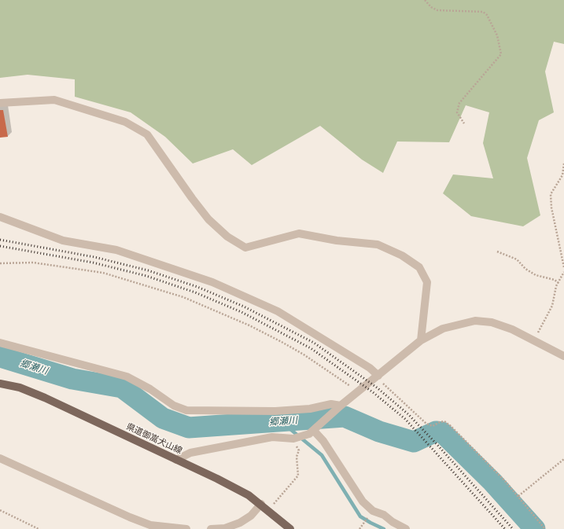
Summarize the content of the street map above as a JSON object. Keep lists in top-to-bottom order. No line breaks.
{"streets":{"main road":["県道御嵩犬山線"]},"water":["郷瀬川"]}
